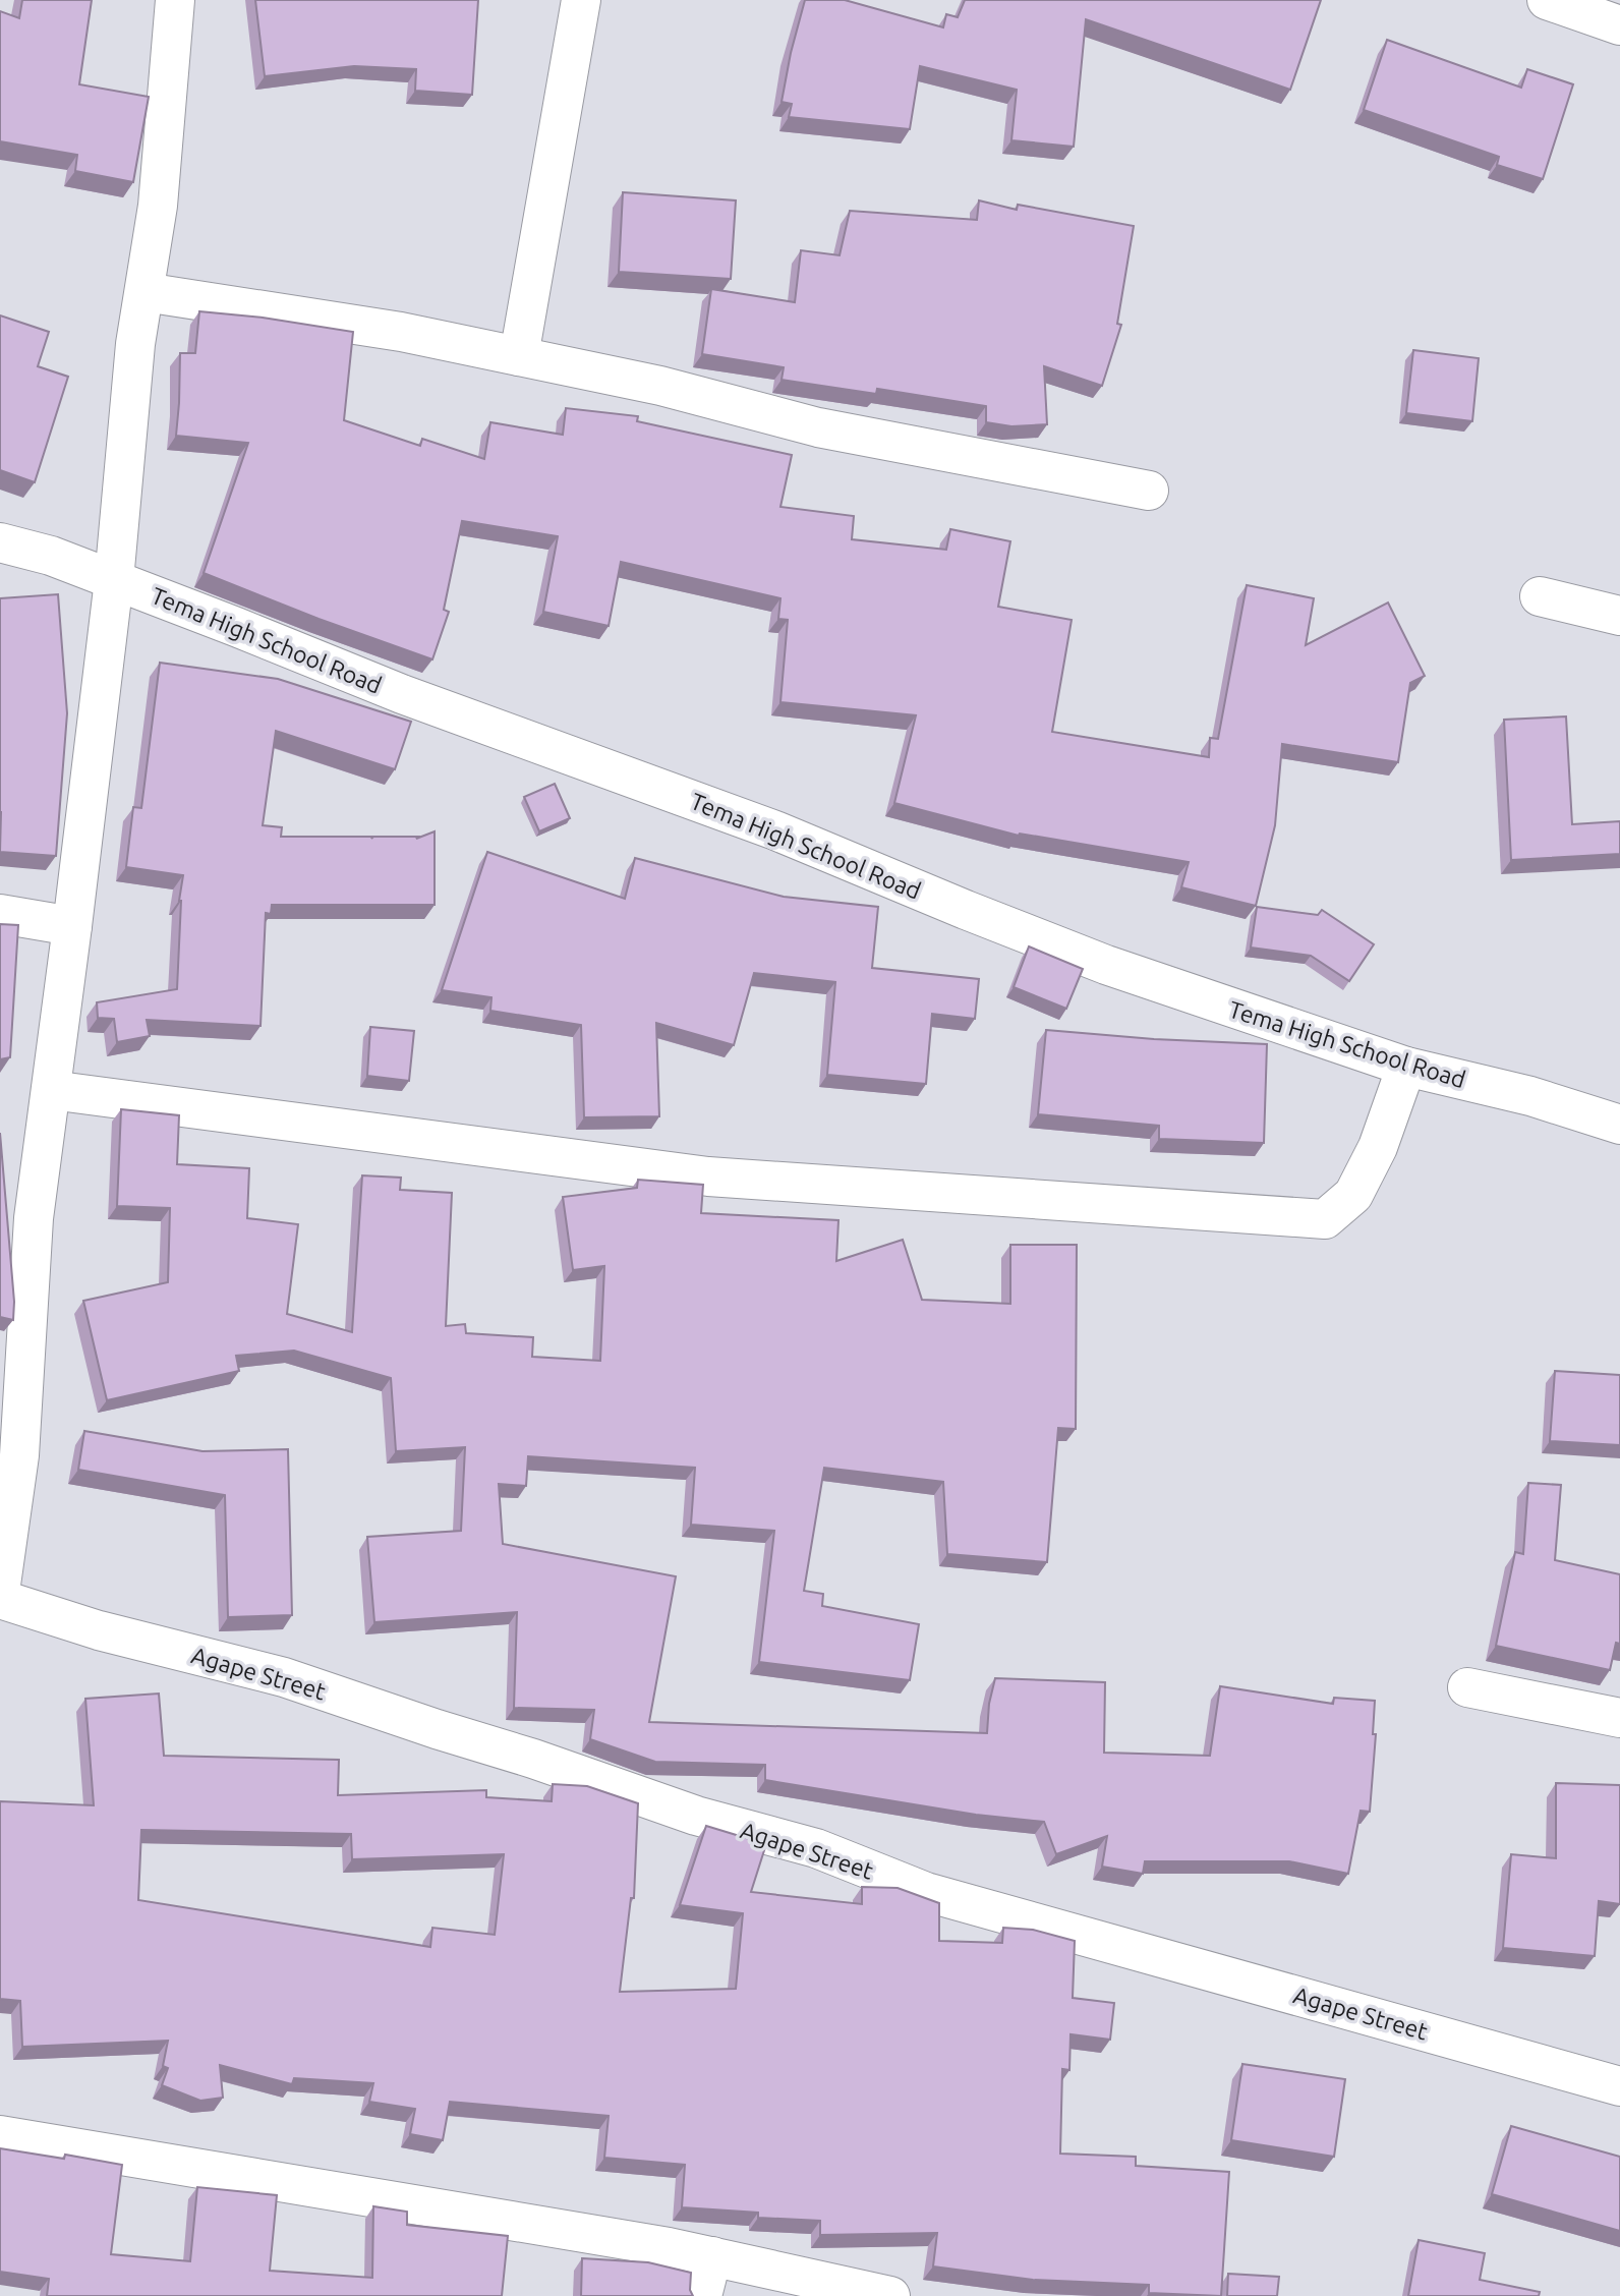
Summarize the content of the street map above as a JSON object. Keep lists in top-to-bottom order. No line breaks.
{"streets":{"street":["Tema High School Road","Agape Street"]}}
